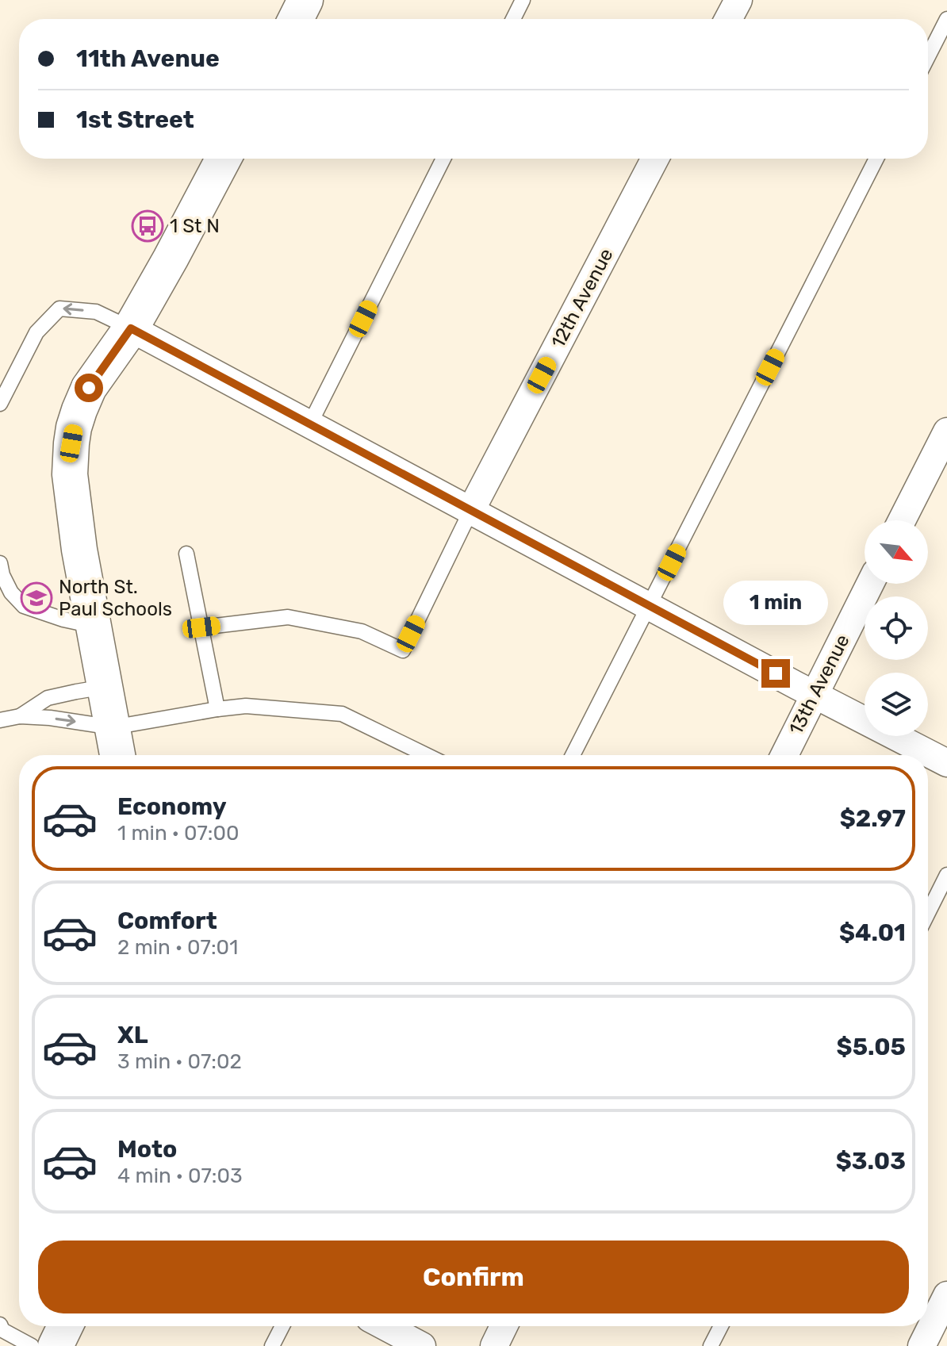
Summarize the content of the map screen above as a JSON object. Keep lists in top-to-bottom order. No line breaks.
{"streets":{"street":["12th Avenue","13th Avenue"]},"places":{"bus stop":["1 St N"],"school or university":["North St. Paul Schools"]},"north":"bottom right","page":{"banner":["11th Avenue","1st Street"],"bubble":"1 min","list":[{"name":"Economy","note":"1 min · 07:00","value":"$2.97"},{"name":"Comfort","note":"2 min · 07:01","value":"$4.01"},{"name":"XL","note":"3 min · 07:02","value":"$5.05"},{"name":"Moto","note":"4 min · 07:03","value":"$3.03"}],"buttons":"Confirm"}}
